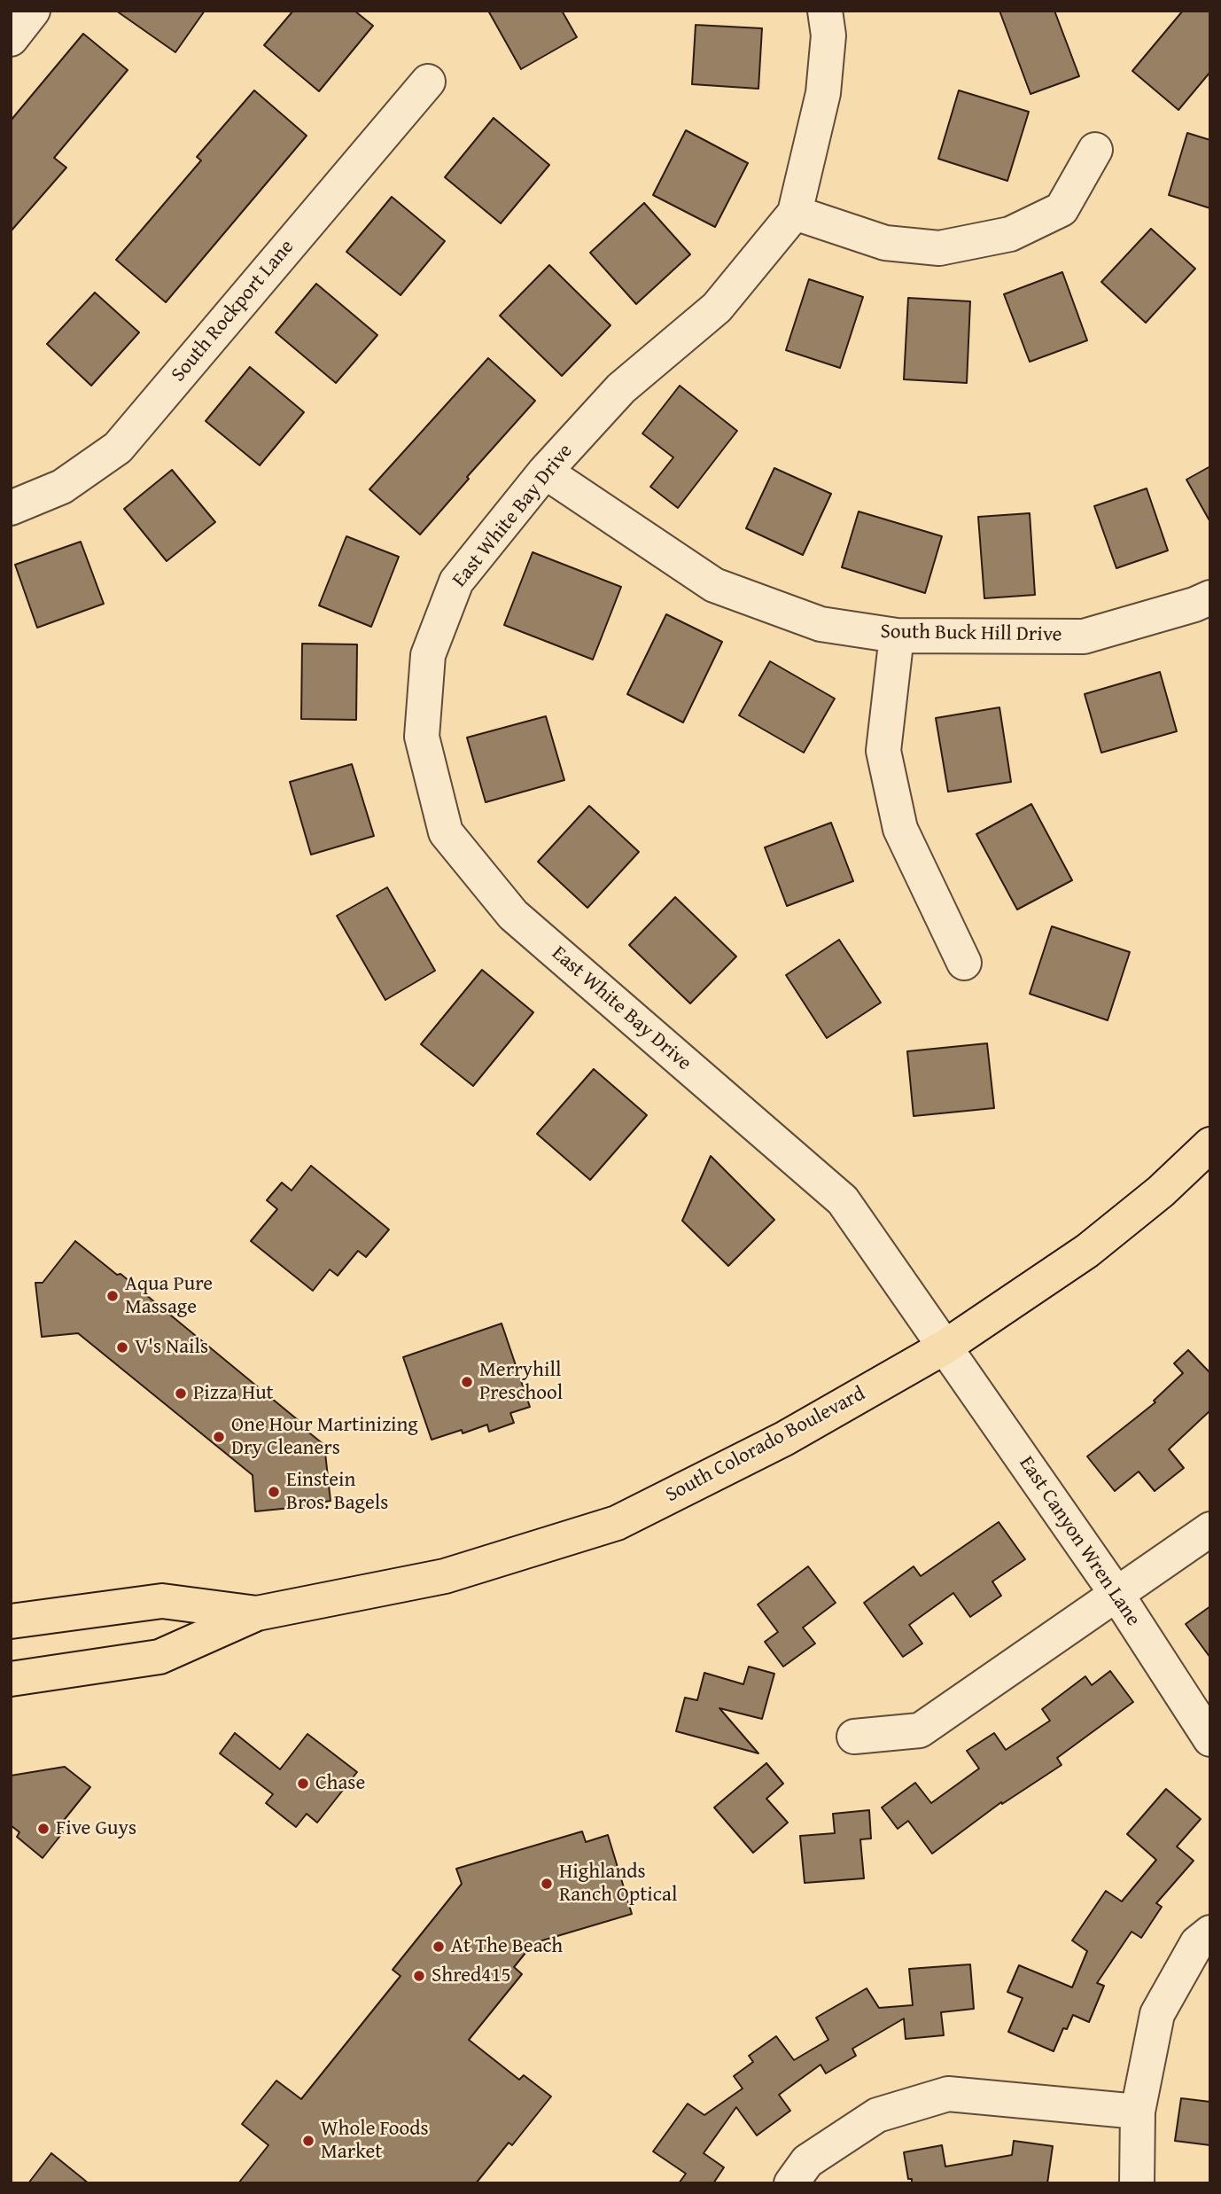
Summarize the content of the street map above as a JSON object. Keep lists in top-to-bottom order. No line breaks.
{"streets":{"main road":["South Colorado Boulevard"],"street":["South Rockport Lane","East White Bay Drive","South Buck Hill Drive","East Canyon Wren Lane"]},"crossings":[["East White Bay Drive","South Buck Hill Drive"],["East White Bay Drive","South Colorado Boulevard"],["East White Bay Drive","East Canyon Wren Lane"],["South Colorado Boulevard","East Canyon Wren Lane"]],"places":["Aqua Pure Massage","V's Nails","Merryhill Preschool","Pizza Hut","One Hour Martinizing Dry Cleaners","Einstein Bros. Bagels","Chase","Five Guys","Highlands Ranch Optical","At The Beach","Shred415","Whole Foods Market"]}
